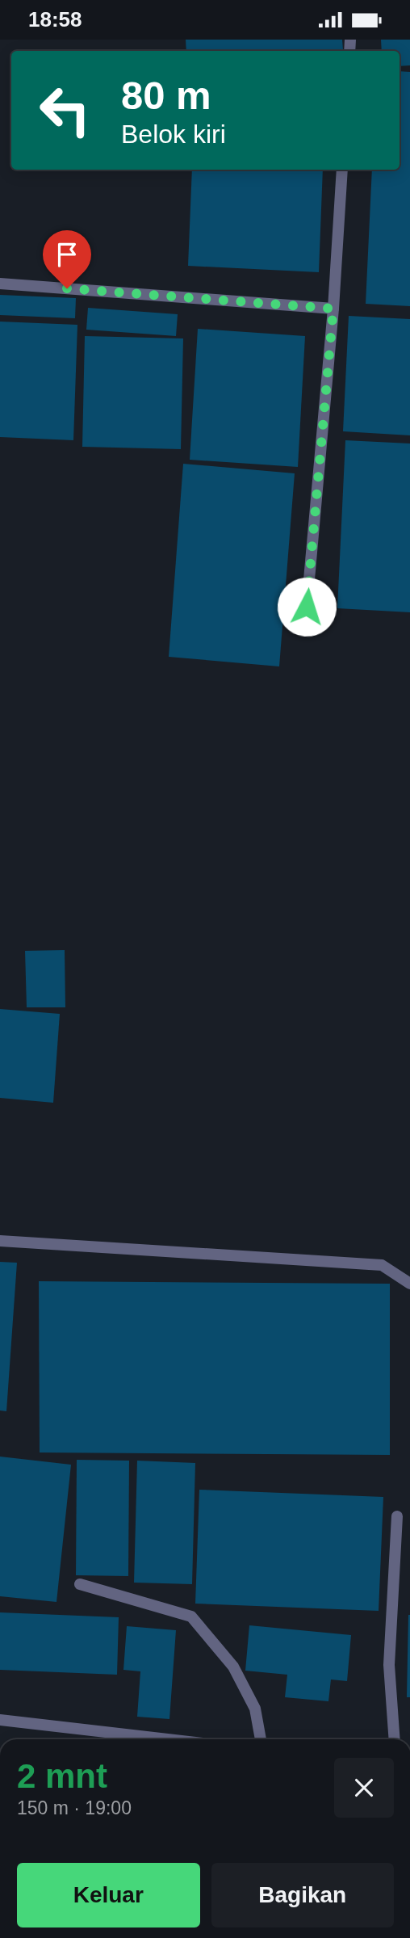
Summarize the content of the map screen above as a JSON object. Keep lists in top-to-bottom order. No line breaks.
{"page":{"status":"18:58","turn":["80 m","Belok kiri"],"heading":["2 mnt","150 m · 19:00"],"buttons":["Keluar","Bagikan"]}}
